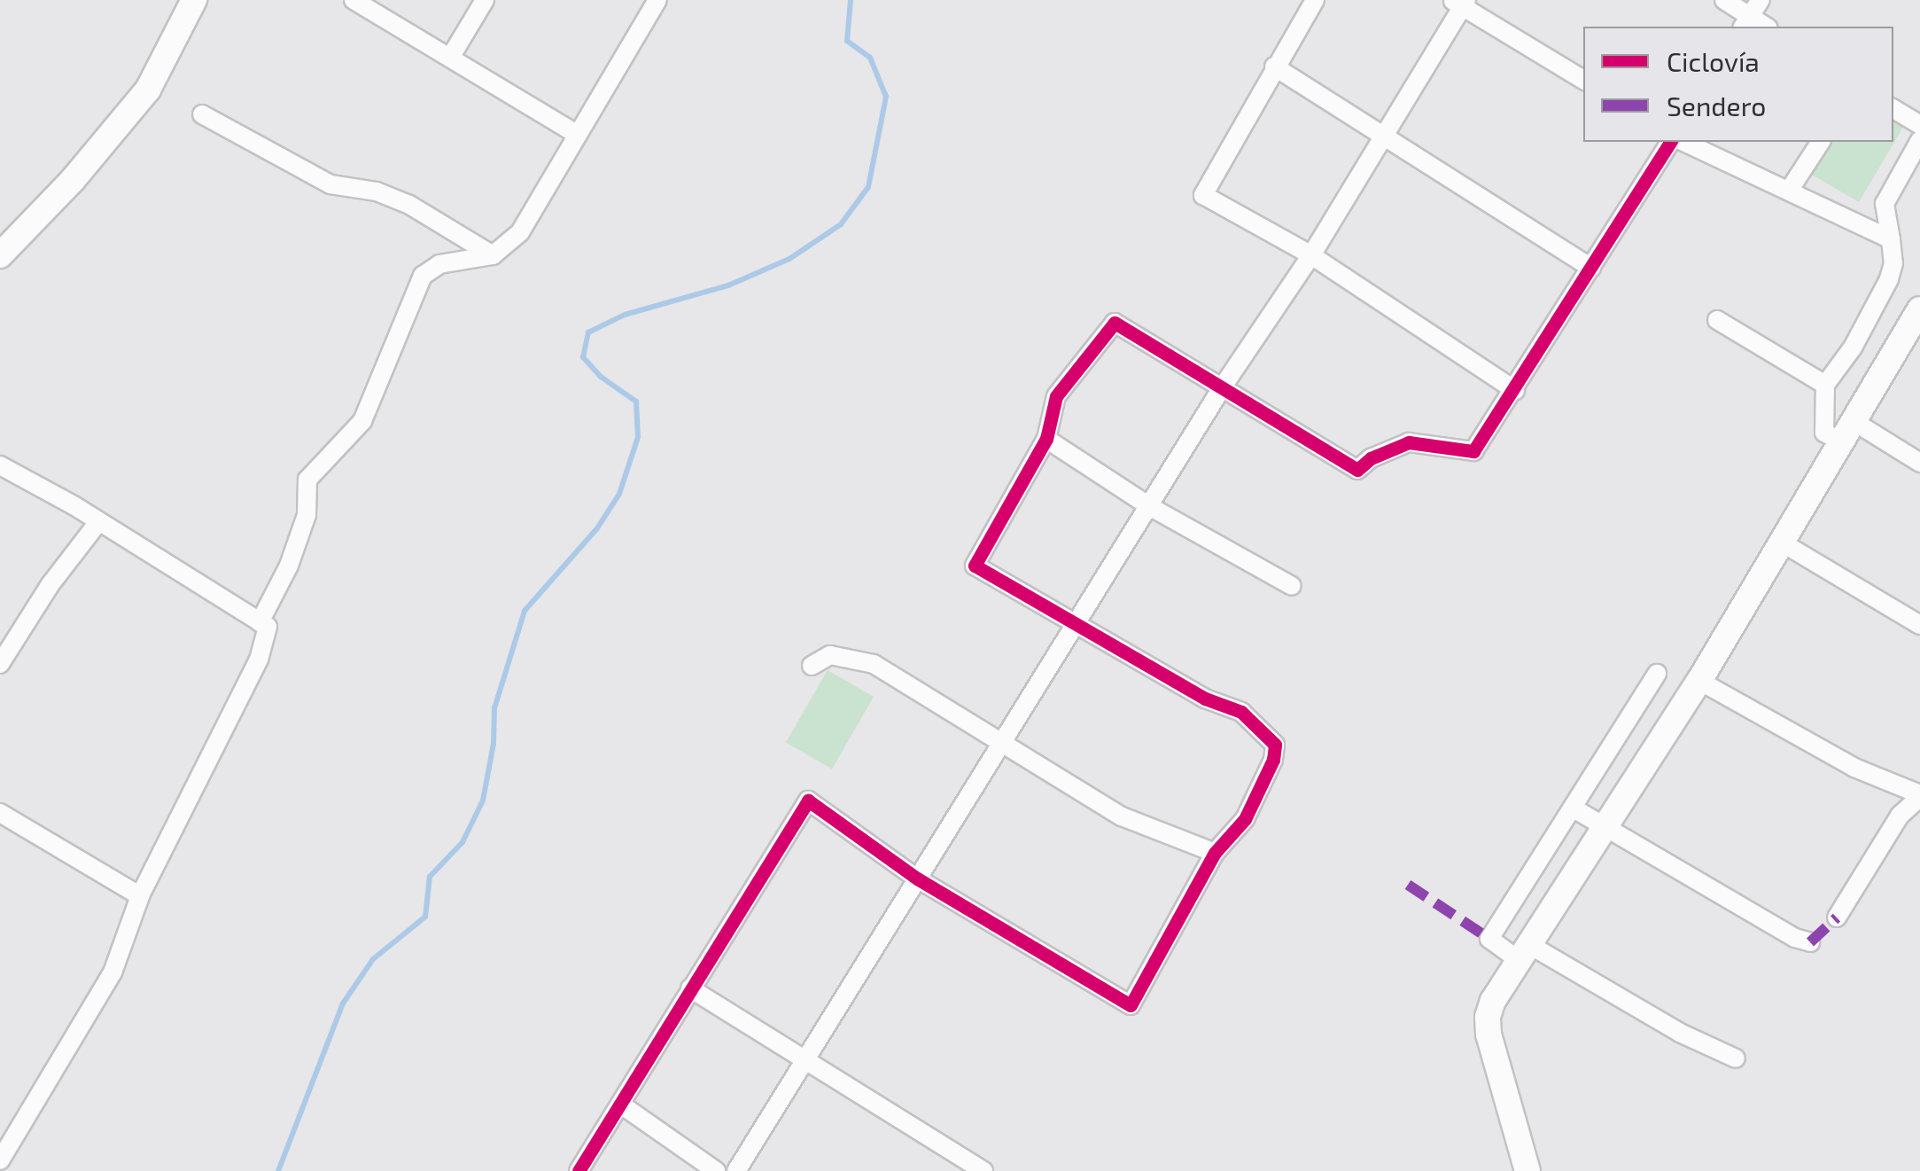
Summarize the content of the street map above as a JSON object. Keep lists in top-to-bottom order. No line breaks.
{"legend":["Ciclovía","Sendero"]}
